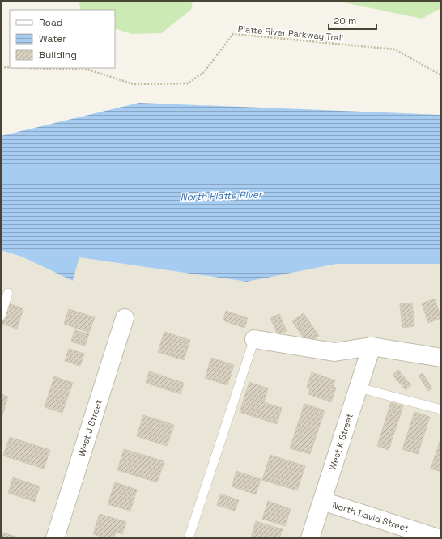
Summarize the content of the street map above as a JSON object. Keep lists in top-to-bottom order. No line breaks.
{"streets":{"street":["West J Street","West K Street","North David Street"],"path":["Platte River Parkway Trail"]},"crossings":[["West K Street","North David Street"]],"water":["North Platte River"],"legend":["Road","Water","Building"],"scale_bar":"20 m"}
